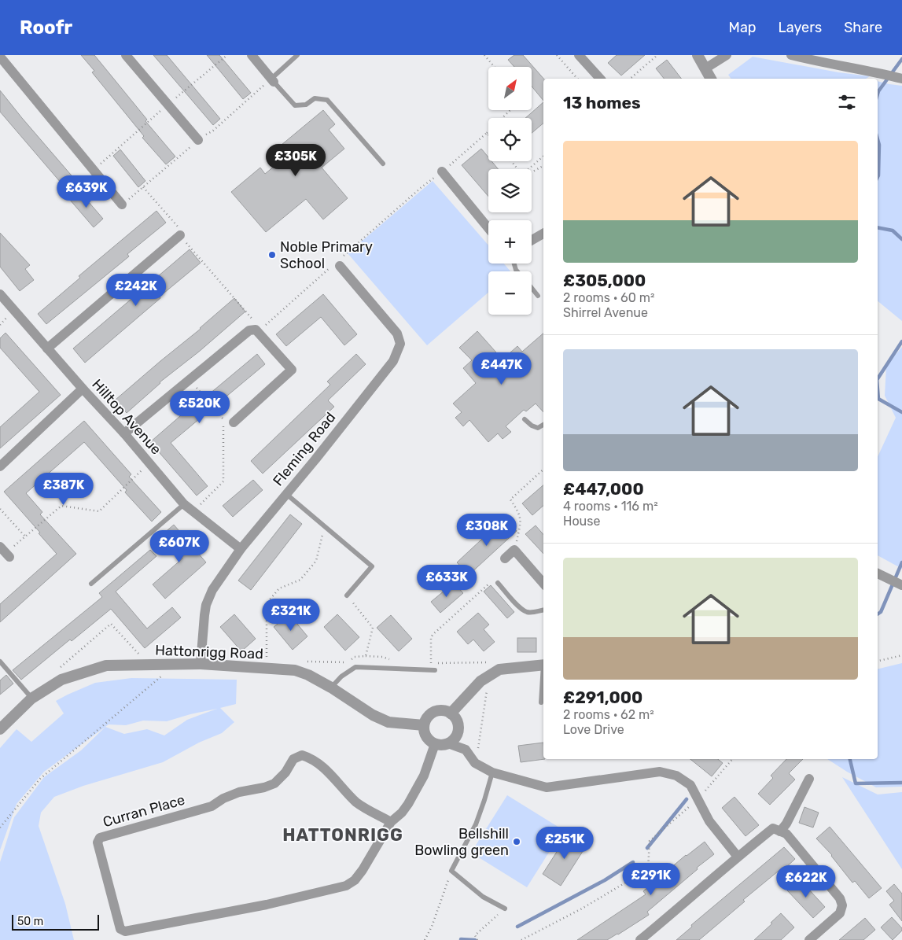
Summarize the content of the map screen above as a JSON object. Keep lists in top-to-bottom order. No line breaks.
{"streets":{"street":["Hilltop Avenue","Fleming Road","Hattonrigg Road","Curran Place"]},"crossings":[["Hilltop Avenue","Fleming Road"],["Fleming Road","Hattonrigg Road"],["Hattonrigg Road","Curran Place"]],"districts":["HATTONRIGG"],"places":["Noble Primary School","Bellshill Bowling green"],"scale_bar":"50 m","north":"top right","page":{"header":"Roofr","nav":["Map","Layers","Share"],"map_buttons":["+","−"],"heading":"13 homes","list":[{"name":"£305,000","note":"2 rooms · 60 m² · Shirrel Avenue"},{"name":"£447,000","note":"4 rooms · 116 m² · House"},{"name":"£291,000","note":"2 rooms · 62 m² · Love Drive"}],"price":["£305K","£639K","£242K","£447K","£520K","£387K","£308K","£607K","£633K","£321K","£251K","£291K","£622K"],"scale":"50 m"}}
